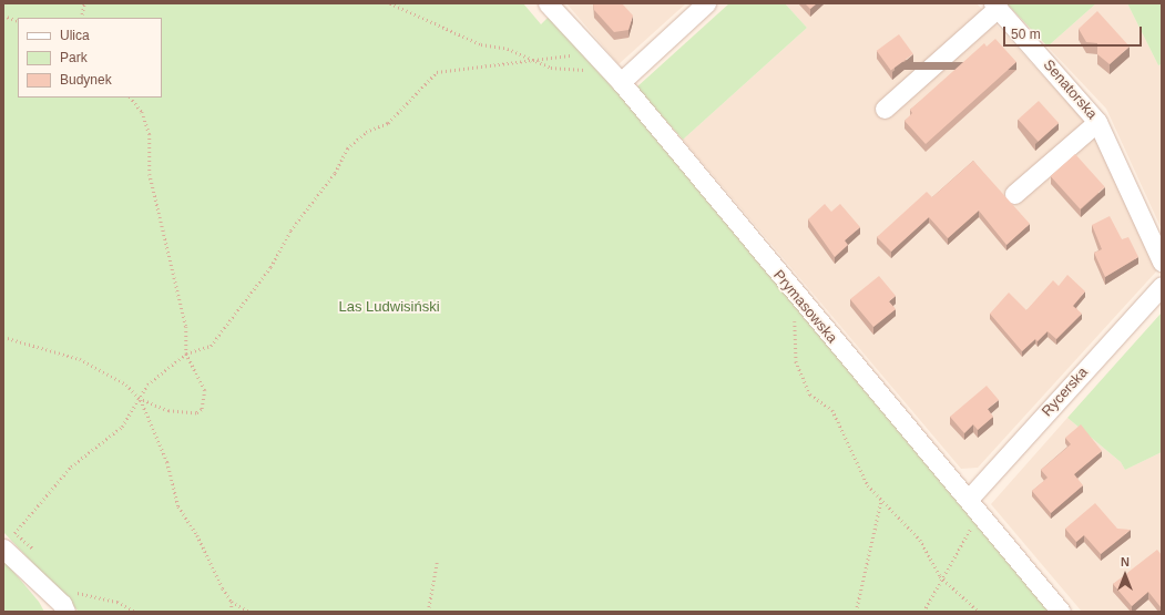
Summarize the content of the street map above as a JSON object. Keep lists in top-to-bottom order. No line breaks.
{"streets":{"street":["Senatorska","Prymasowska","Rycerska"]},"crossings":[["Prymasowska","Rycerska"]],"parks":["Las Ludwisiński"],"legend":["Ulica","Park","Budynek"],"scale_bar":"50 m","north":"top"}
